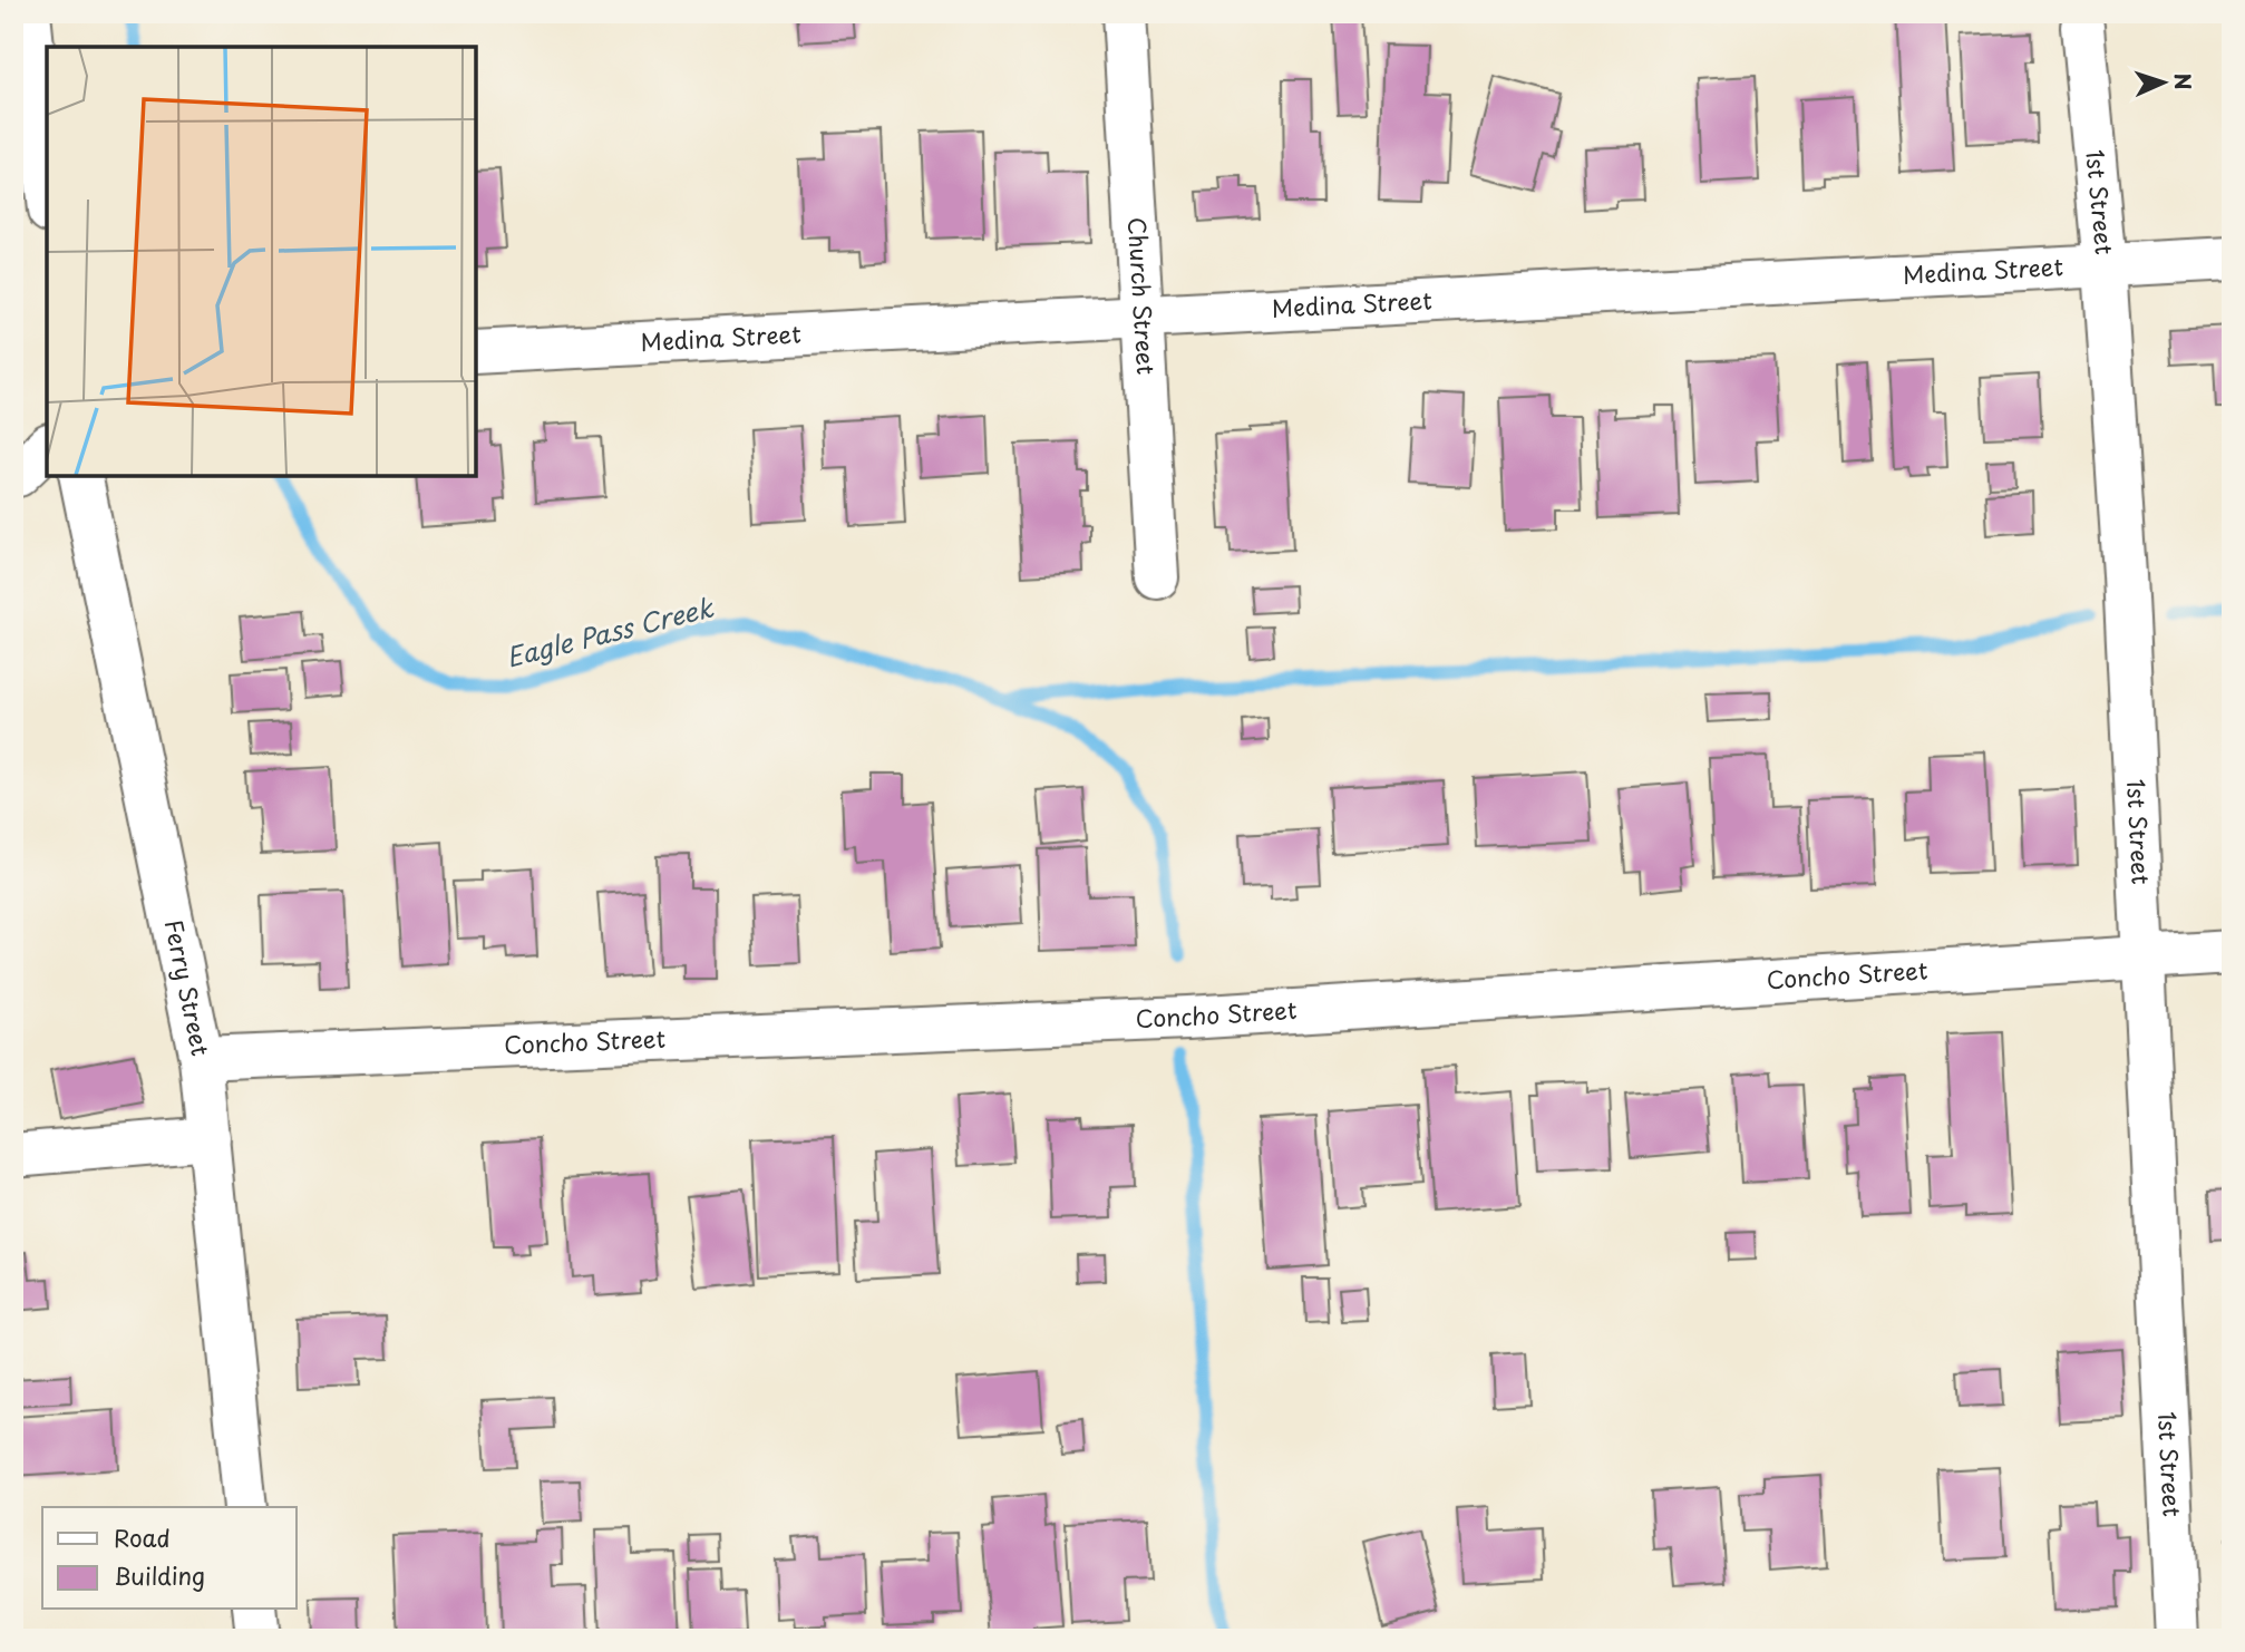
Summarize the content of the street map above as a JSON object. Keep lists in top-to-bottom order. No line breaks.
{"streets":{"street":["1st Street","Medina Street","Church Street","Concho Street","Ferry Street"]},"crossings":[["1st Street","Medina Street"],["1st Street","Concho Street"],["Medina Street","Church Street"],["Concho Street","Ferry Street"]],"water":["Eagle Pass Creek"],"legend":["Road","Building"],"north":"right"}
